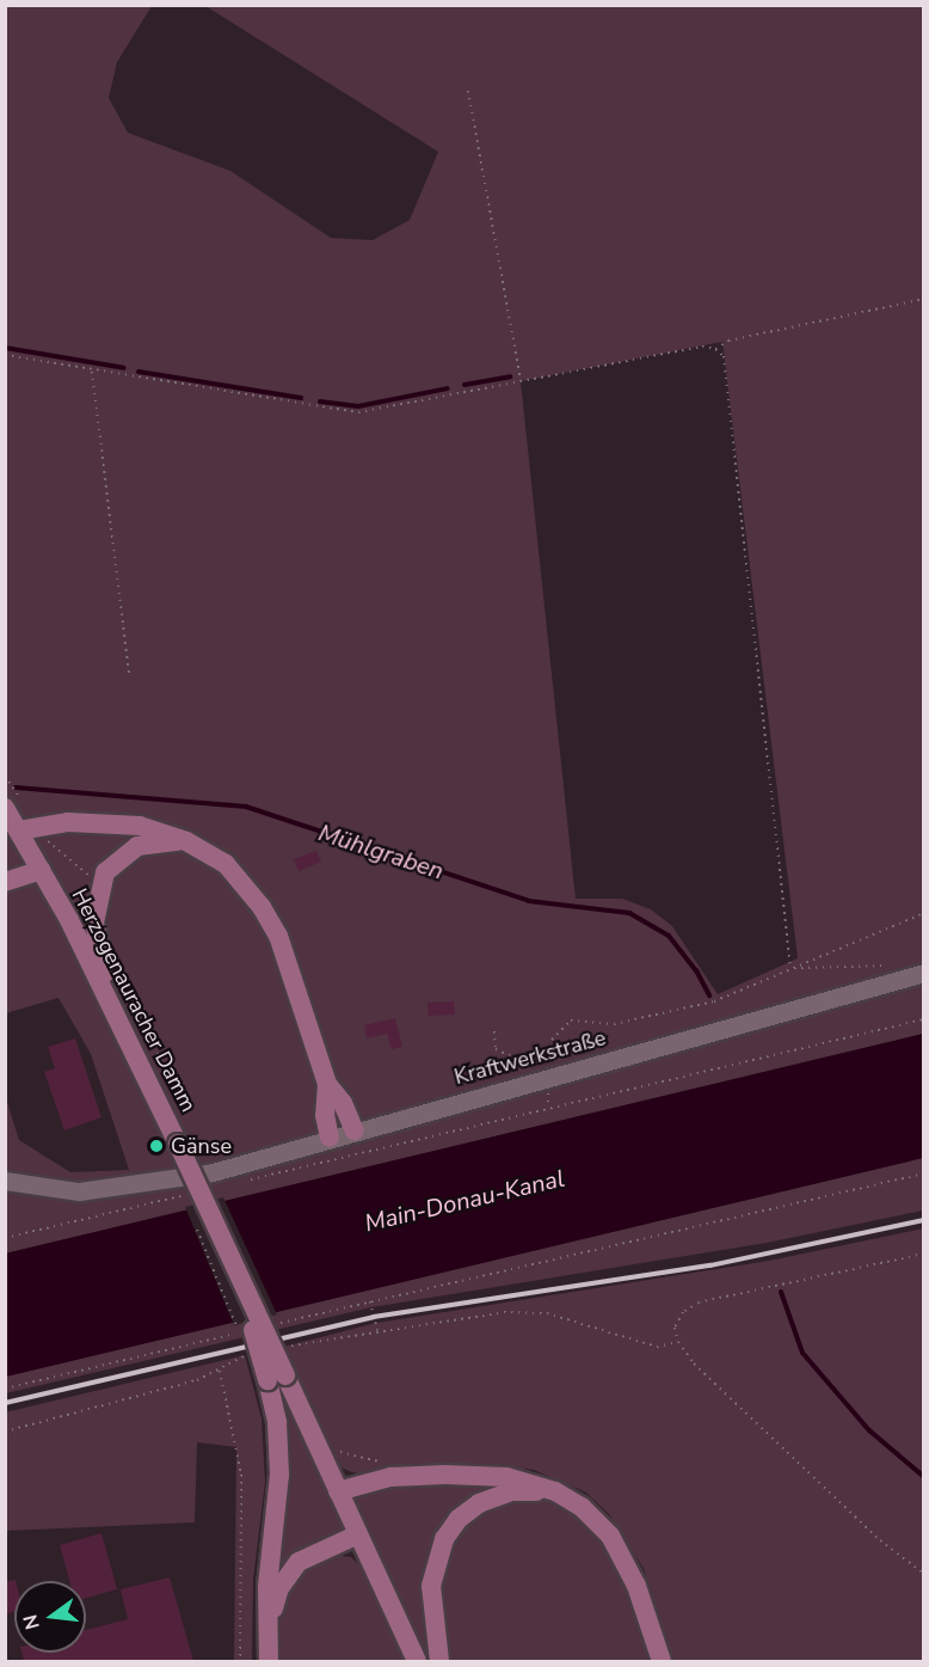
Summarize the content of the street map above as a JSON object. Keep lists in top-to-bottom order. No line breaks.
{"streets":{"main road":["Herzogenauracher Damm"],"street":["Kraftwerkstraße"]},"water":["Mühlgraben","Main-Donau-Kanal"],"places":["Gänse"],"north":"left"}
